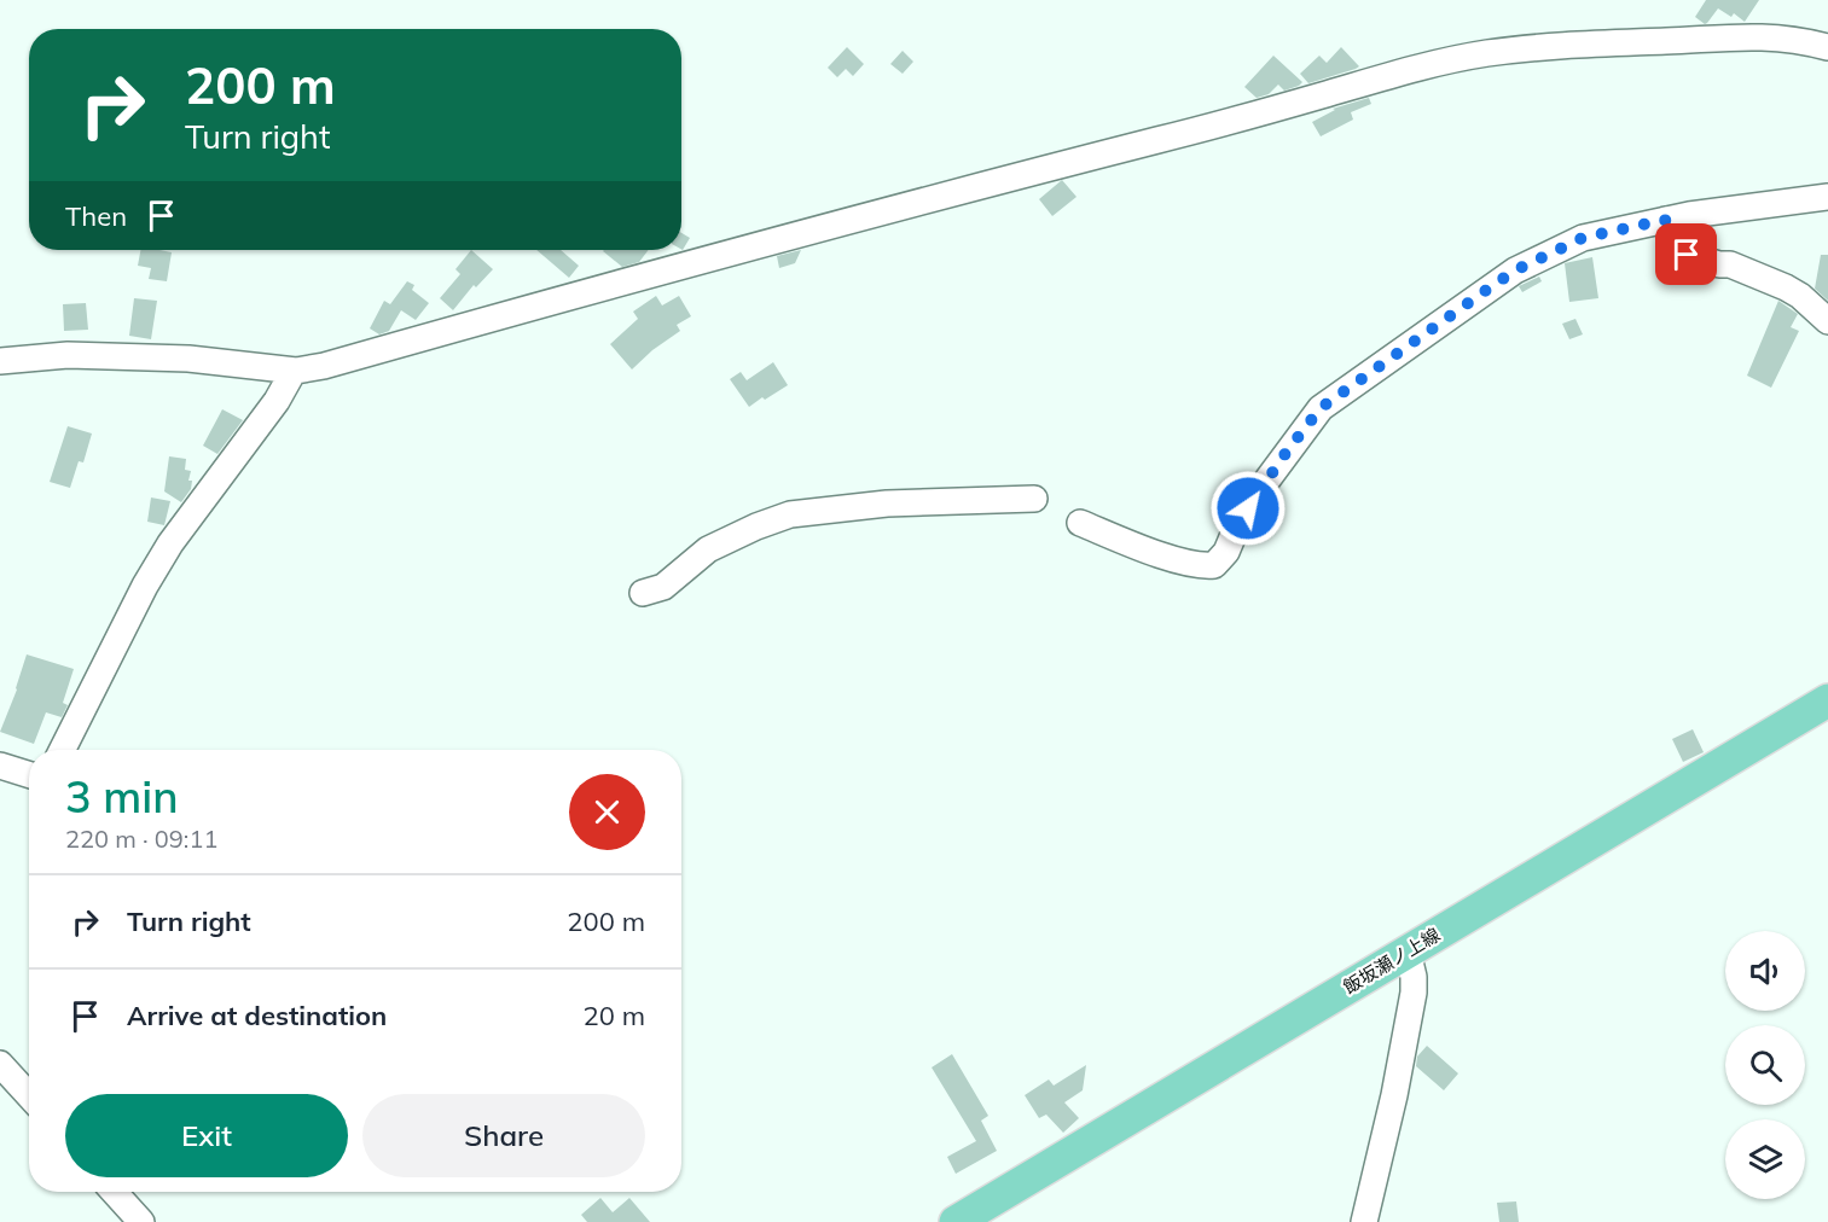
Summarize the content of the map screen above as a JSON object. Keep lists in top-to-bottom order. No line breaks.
{"streets":{"main road":["飯坂瀬ノ上線"]},"page":{"turn":["200 m","Turn right"],"then":"Then","heading":["3 min","220 m · 09:11"],"list":[{"name":"Turn right","value":"200 m"},{"name":"Arrive at destination","value":"20 m"}],"buttons":["Exit","Share"]}}
